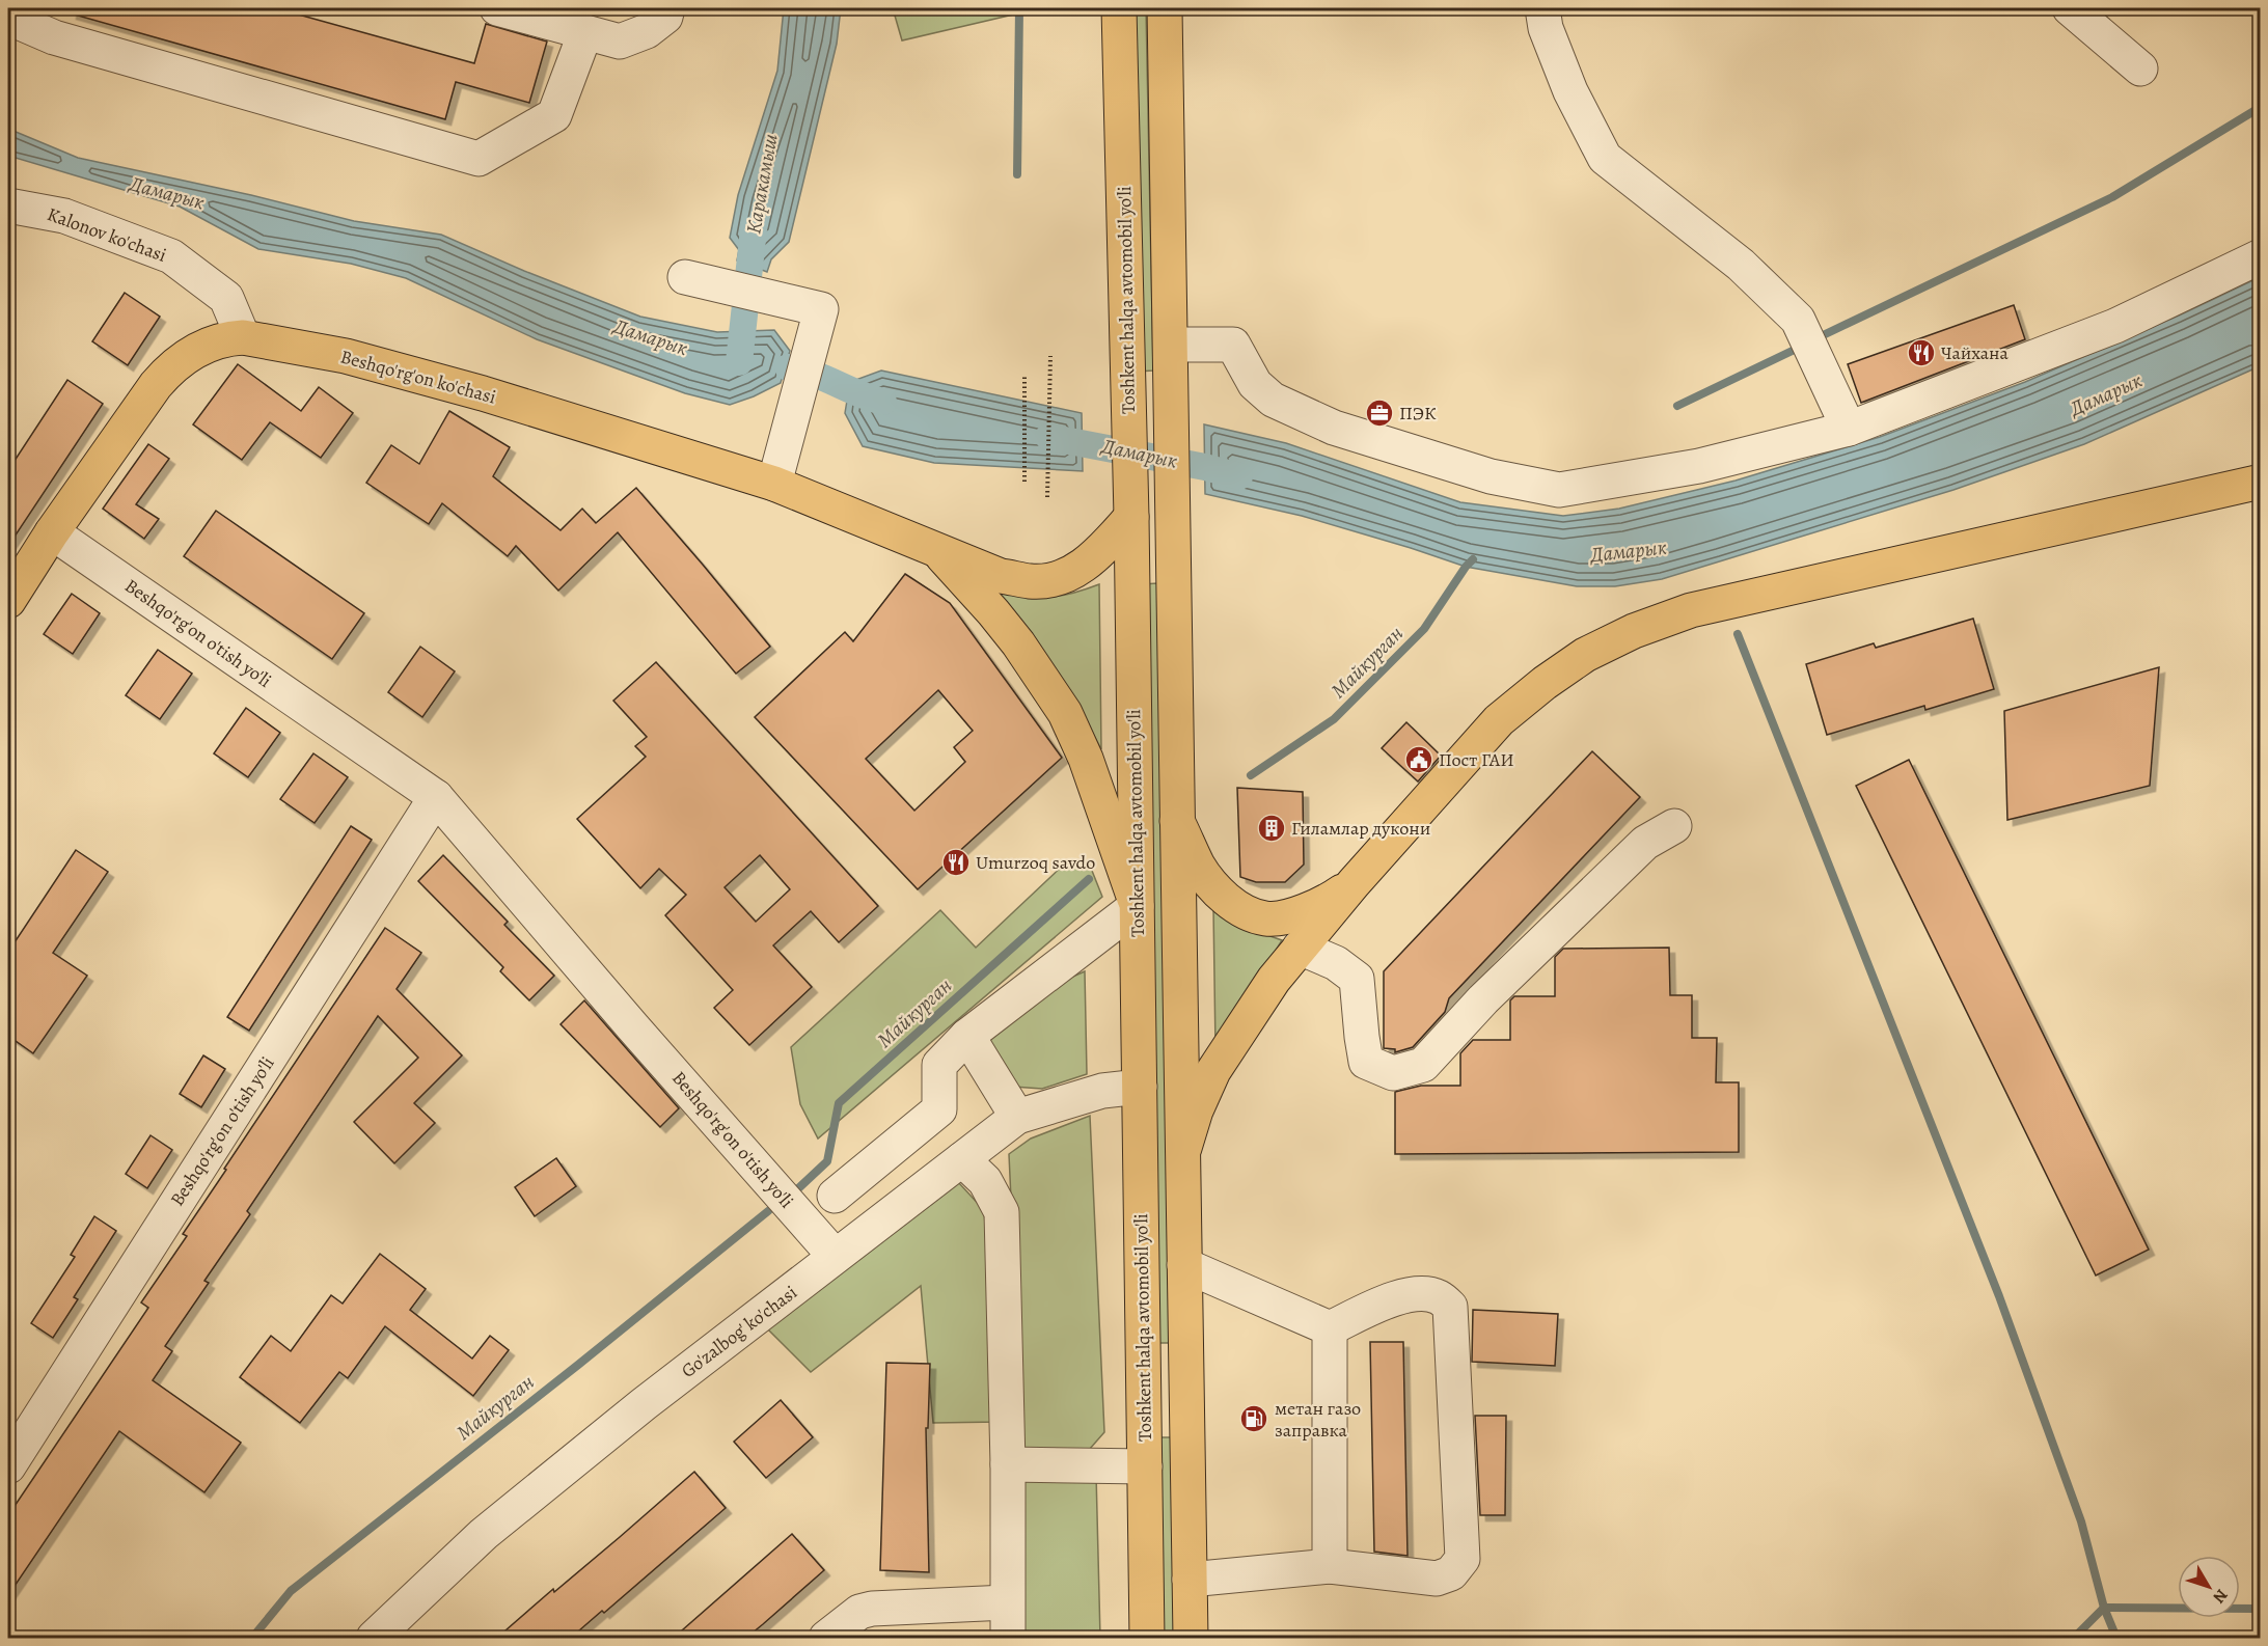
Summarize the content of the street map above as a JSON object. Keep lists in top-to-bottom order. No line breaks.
{"streets":{"main road":["Toshkent halqa avtomobil yo'li","Beshqo'rg'on ko'chasi"],"street":["Kalonov ko'chasi","Beshqo'rg'on o'tish yo'li","Go'zalbog' ko'chasi"]},"crossings":[["Kalonov ko'chasi","Beshqo'rg'on ko'chasi"],["Toshkent halqa avtomobil yo'li","Beshqo'rg'on ko'chasi"],["Toshkent halqa avtomobil yo'li","Go'zalbog' ko'chasi"],["Beshqo'rg'on ko'chasi","Beshqo'rg'on o'tish yo'li"],["Beshqo'rg'on o'tish yo'li","Go'zalbog' ko'chasi"]],"water":["Каракамыш","Дамарык","Майкурган"],"places":{"restaurant":["Чайхана","Umurzoq savdo"],"office":["ПЭК"],"public building":["Пост ГАИ"],"building":["Гиламлар дукони"],"fuel station":["метан газо заправка"]},"north":"bottom right"}
